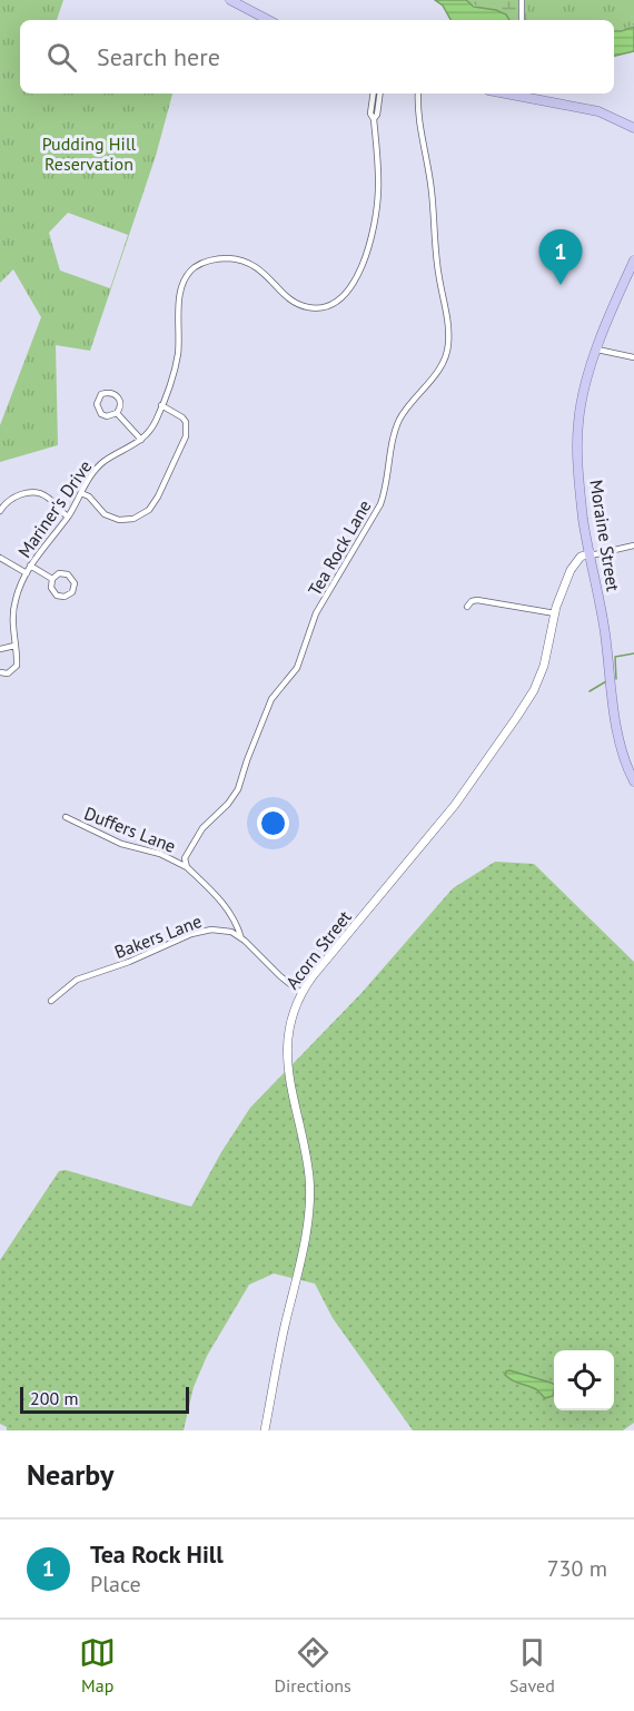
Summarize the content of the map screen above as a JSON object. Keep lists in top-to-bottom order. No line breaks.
{"streets":{"main road":["Moraine Street","Acorn Street"],"street":["Mariner's Drive","Tea Rock Lane","Duffers Lane","Bakers Lane"]},"crossings":[["Moraine Street","Acorn Street"],["Tea Rock Lane","Duffers Lane"]],"parks":["Pudding Hill Reservation"],"scale_bar":"200 m","page":{"search":"Search here","pins":"1","scale":"200 m","heading":"Nearby","list":[{"mark":"1","name":"Tea Rock Hill","note":"Place","value":"730 m"}],"nav":["Map","Directions","Saved"]}}
